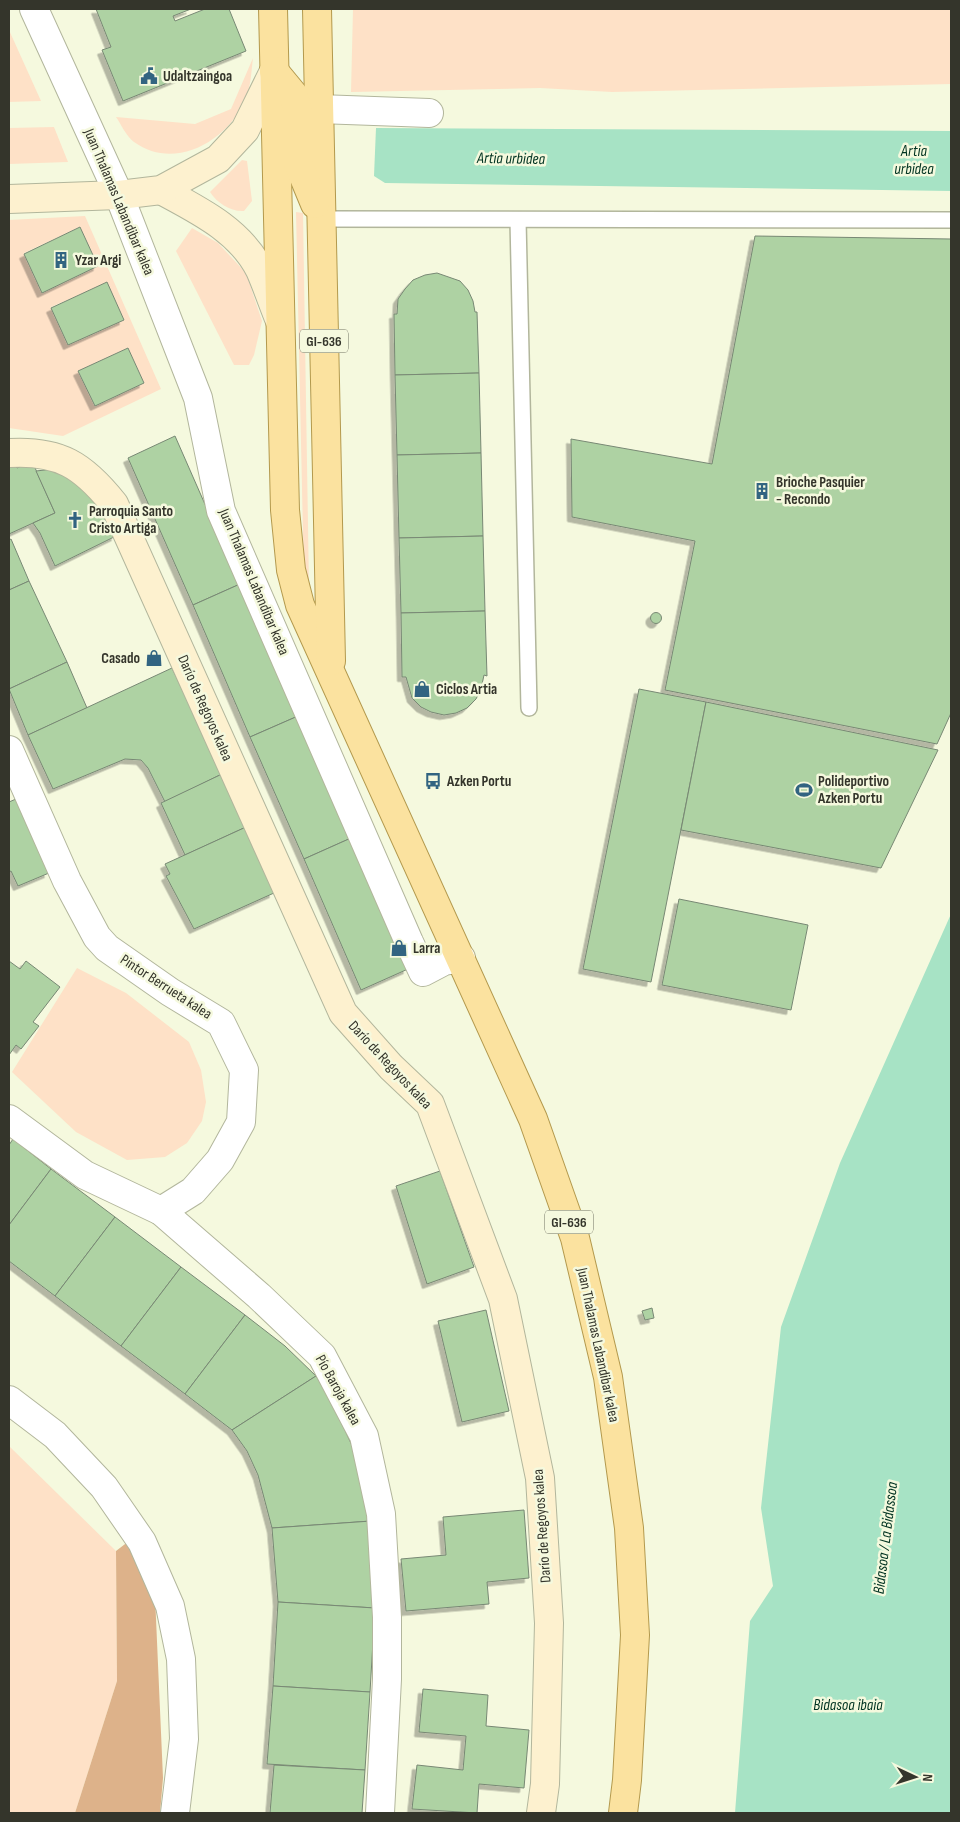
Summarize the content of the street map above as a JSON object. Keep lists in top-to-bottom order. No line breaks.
{"streets":{"main road":["Juan Thalamas Labandibar kalea","GI-636"],"street":["Darío de Regoyos kalea","Pintor Berrueta kalea","Pío Baroja kalea"]},"crossings":[["Pintor Berrueta kalea","Pío Baroja kalea"]],"water":["Artia urbidea","Bidasoa / La Bidassoa","Bidasoa ibaia"],"places":{"public building":["Udaltzaingoa"],"building":["Yzar Argi","Brioche Pasquier - Recondo"],"church":["Parroquia Santo Cristo Artiga"],"shop":["Casado","Ciclos Artia","Larra"],"bus stop":["Azken Portu"],"sports":["Polideportivo Azken Portu"]},"north":"right"}
